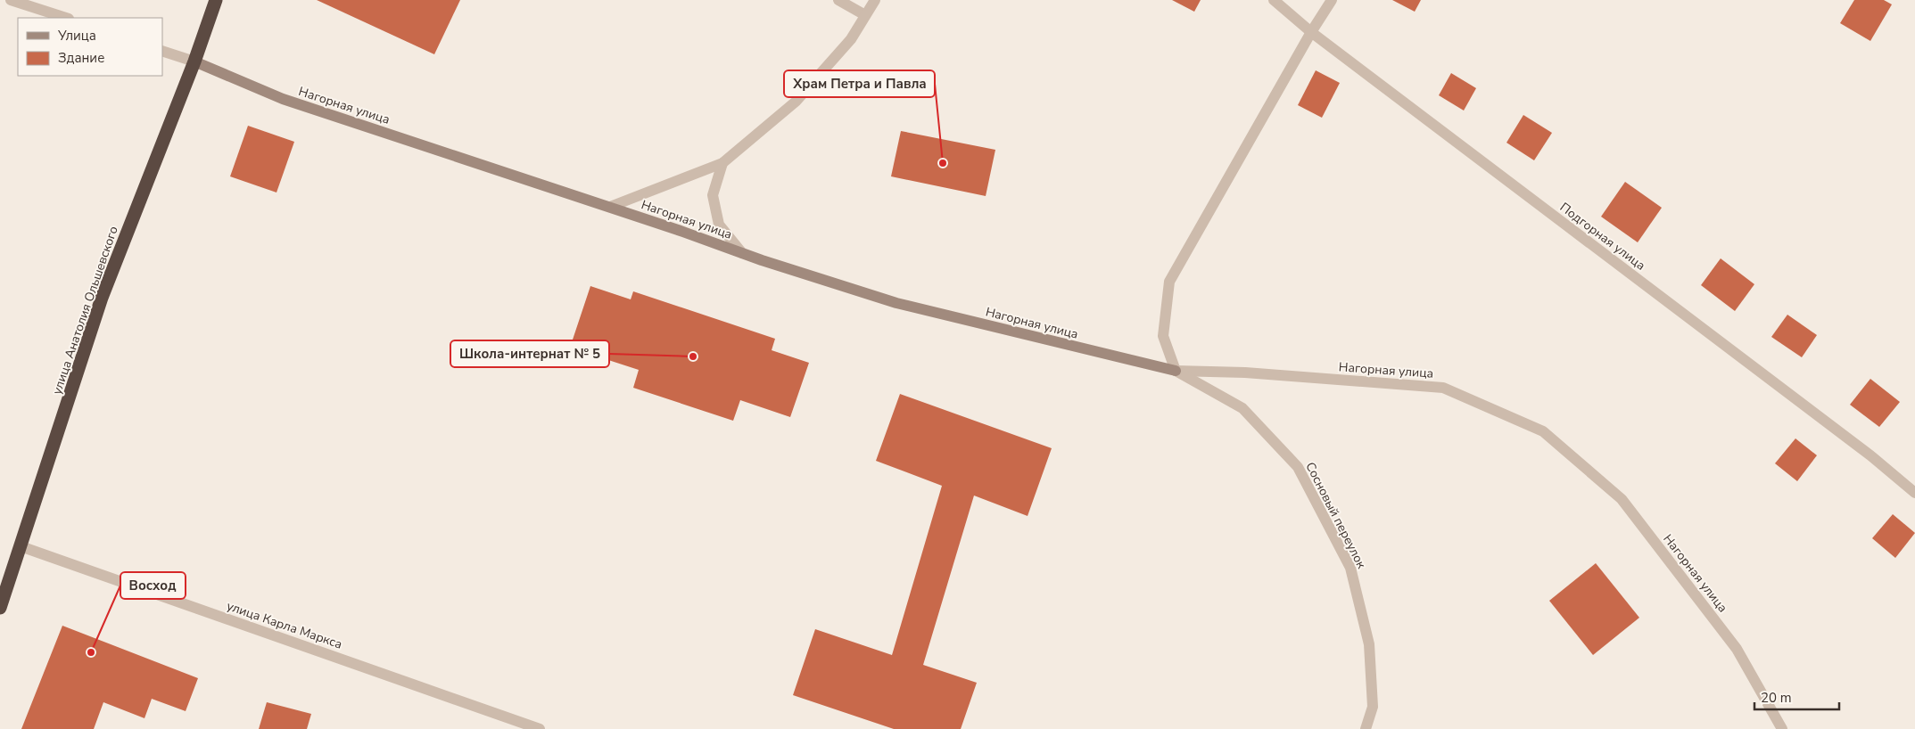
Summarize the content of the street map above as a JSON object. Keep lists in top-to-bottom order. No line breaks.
{"streets":{"highway":["улица Анатолия Ольшевского"],"street":["Нагорная улица","Подгорная улица","Сосновый переулок","улица Карла Маркса"]},"crossings":[["Нагорная улица","улица Анатолия Ольшевского"],["Нагорная улица","Сосновый переулок"],["улица Анатолия Ольшевского","улица Карла Маркса"]],"places":["Храм Петра и Павла","Школа-интернат № 5","Восход"],"legend":["Улица","Здание"],"scale_bar":"20 m"}
